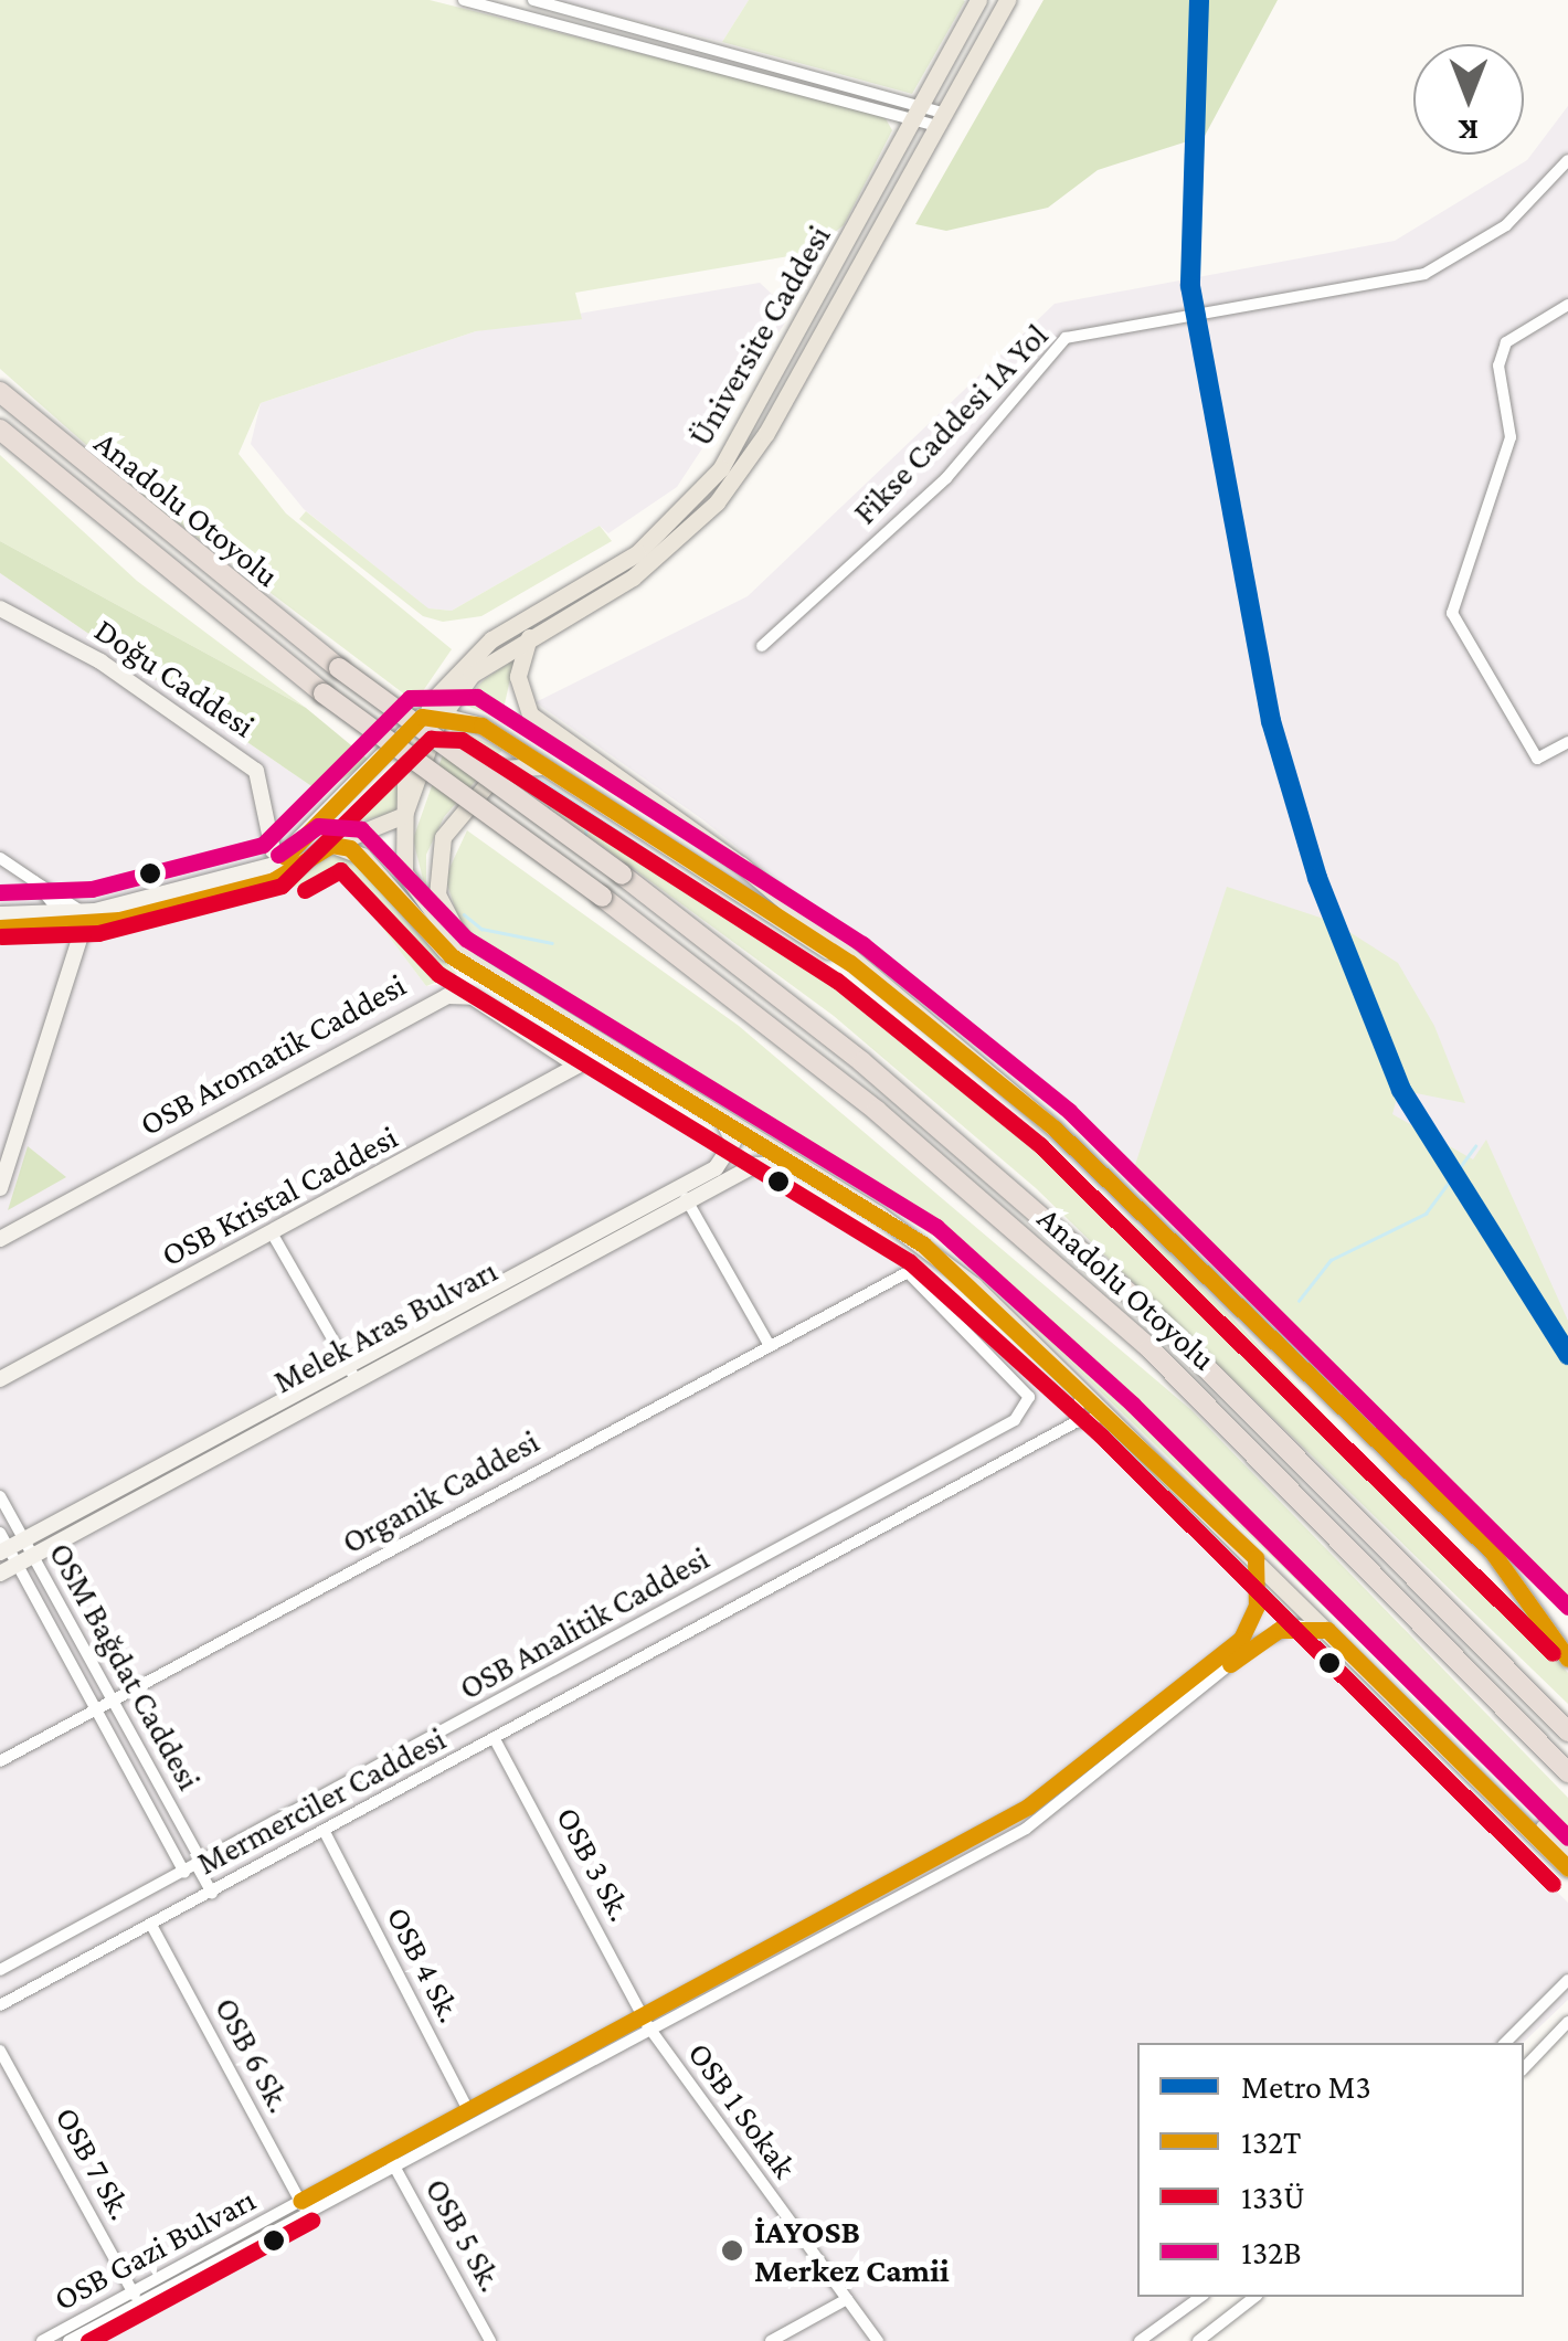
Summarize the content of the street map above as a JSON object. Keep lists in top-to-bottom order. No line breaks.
{"streets":{"highway":["Anadolu Otoyolu"],"main road":["Üniversite Caddesi"],"street":["Fikse Caddesi 1A Yol","Doğu Caddesi","OSB Aromatik Caddesi","OSB Kristal Caddesi","Melek Aras Bulvarı","Organik Caddesi","OSB Analitik Caddesi","OSM Bağdat Caddesi","Mermerciler Caddesi","OSB 3 Sk.","OSB 4 Sk.","OSB 6 Sk.","OSB 1 Sokak","OSB 7 Sk.","OSB 5 Sk.","OSB Gazi Bulvarı"]},"crossings":[["Üniversite Caddesi","Mermerciler Caddesi"],["Üniversite Caddesi","OSB Gazi Bulvarı"],["OSB Aromatik Caddesi","OSB Kristal Caddesi"],["Melek Aras Bulvarı","OSM Bağdat Caddesi"],["Organik Caddesi","OSB Analitik Caddesi"],["Organik Caddesi","OSM Bağdat Caddesi"],["OSB Analitik Caddesi","OSM Bağdat Caddesi"],["OSM Bağdat Caddesi","Mermerciler Caddesi"],["Mermerciler Caddesi","OSB 3 Sk."],["Mermerciler Caddesi","OSB 4 Sk."],["Mermerciler Caddesi","OSB 6 Sk."],["OSB 3 Sk.","OSB 1 Sokak"],["OSB 3 Sk.","OSB Gazi Bulvarı"],["OSB 4 Sk.","OSB Gazi Bulvarı"],["OSB 6 Sk.","OSB Gazi Bulvarı"],["OSB 1 Sokak","OSB Gazi Bulvarı"],["OSB 7 Sk.","OSB Gazi Bulvarı"],["OSB 5 Sk.","OSB Gazi Bulvarı"]],"places":["İAYOSB Merkez Camii"],"lines":["metro line M3","transit line 132B","transit line 132T","transit line 133Ü"],"legend":["Metro M3","132T","133Ü","132B"],"north":"bottom"}
